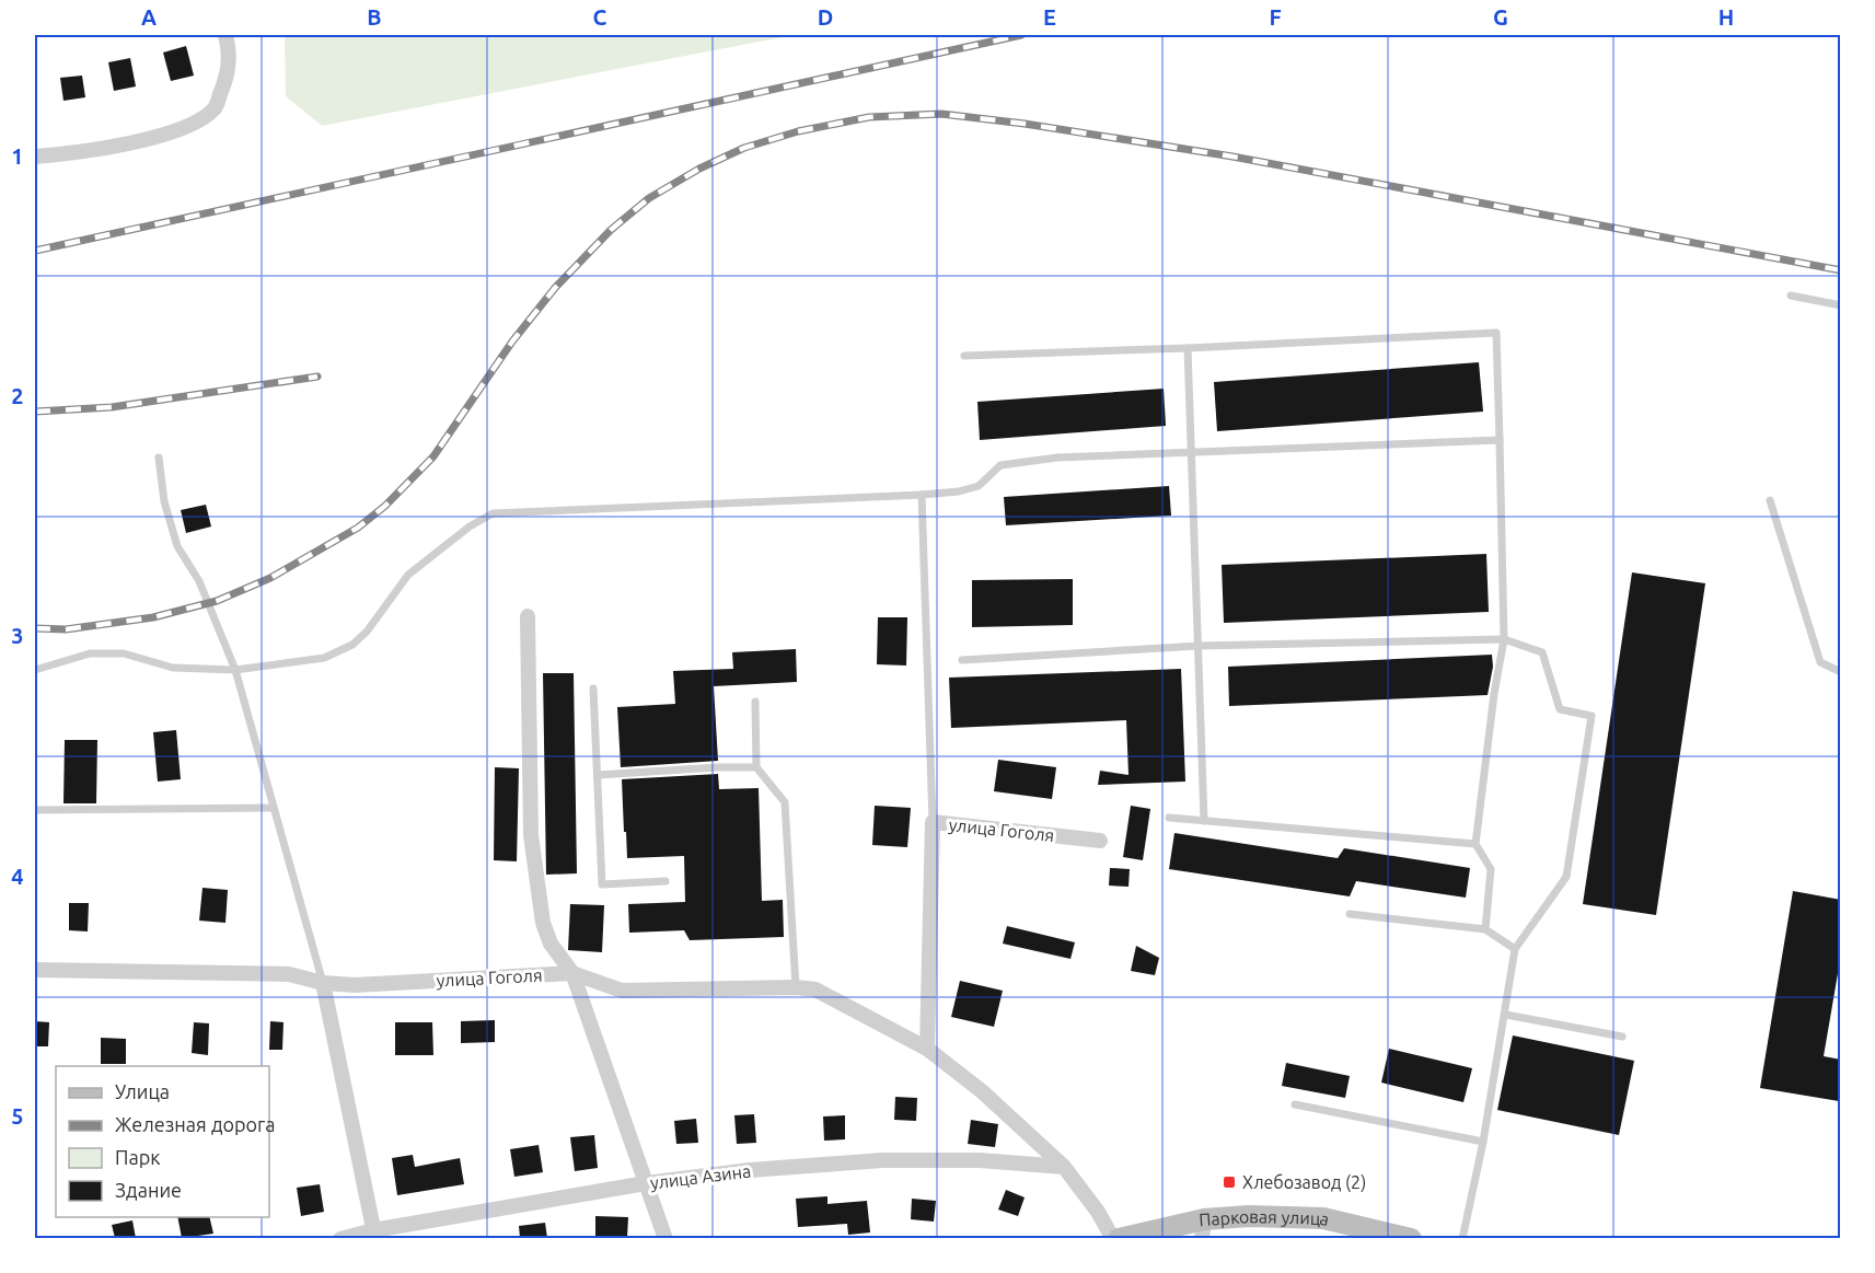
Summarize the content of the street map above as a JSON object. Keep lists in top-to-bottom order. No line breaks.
{"streets":{"main road":["Парковая улица"],"street":["улица Гоголя","улица Азина"]},"crossings":[["улица Гоголя","улица Азина"]],"places":{"transit":["Хлебозавод (2)"]},"legend":["Улица","Железная дорога","Парк","Здание"],"grid":{"columns":["A","B","C","D","E","F","G","H"],"rows":["1","2","3","4","5"]}}
